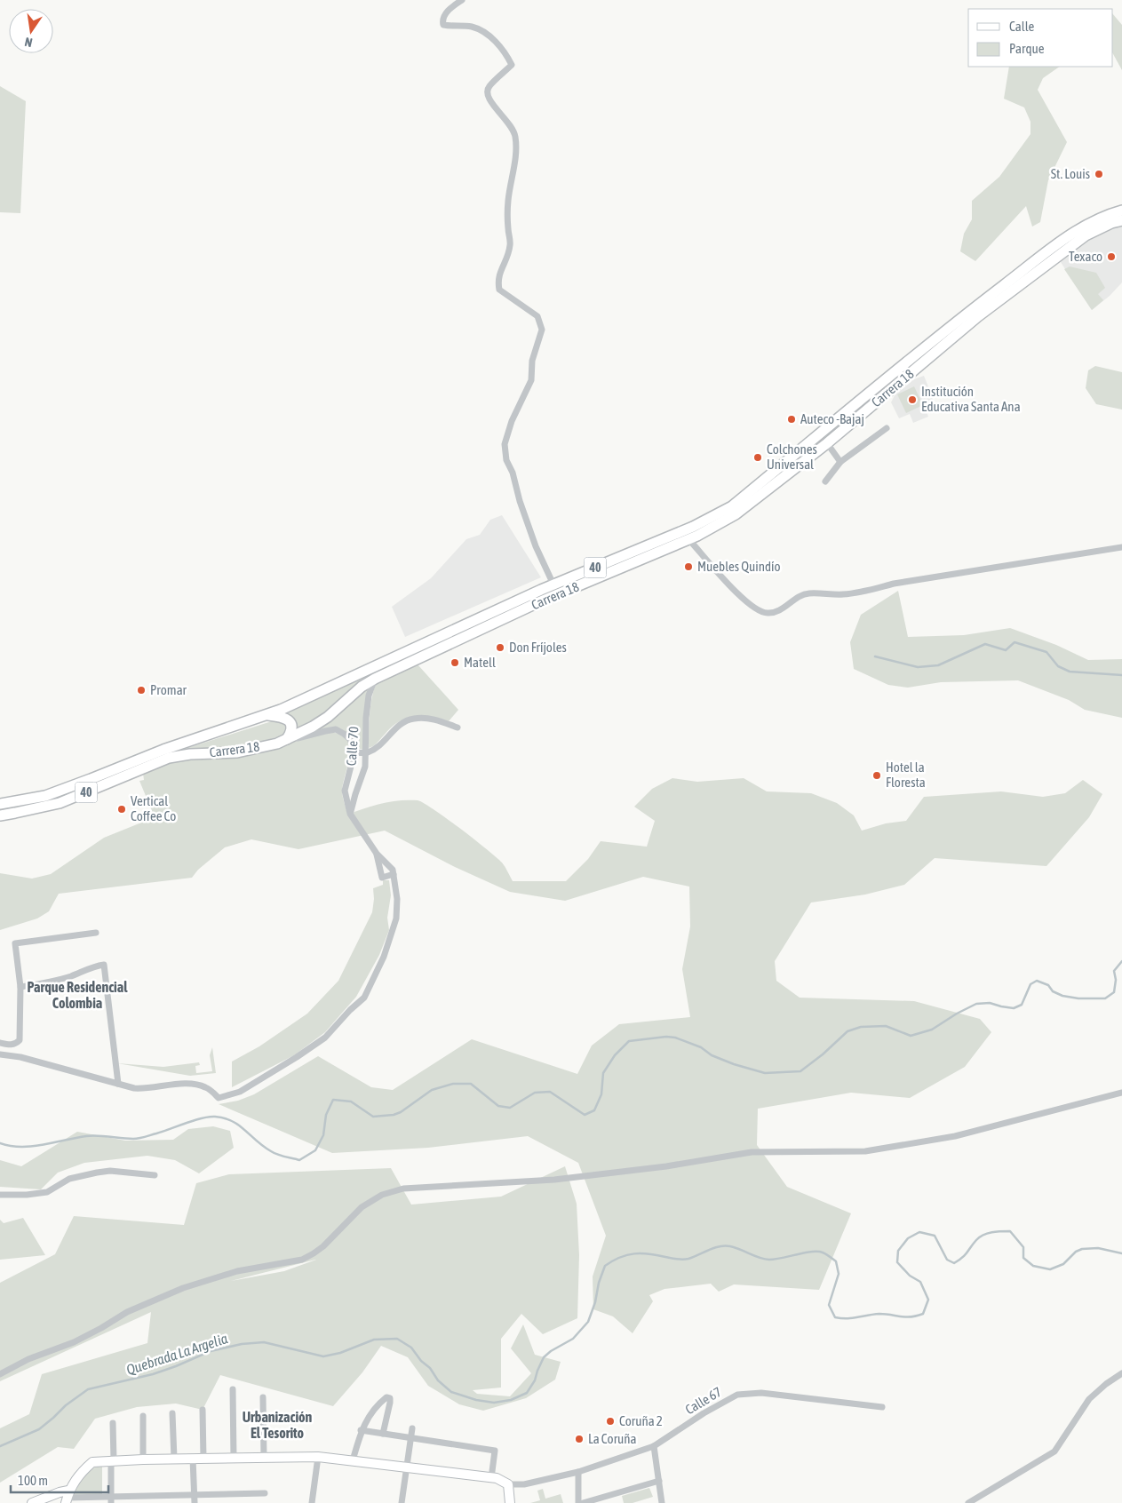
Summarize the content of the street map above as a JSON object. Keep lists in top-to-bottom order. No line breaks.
{"streets":{"main road":["Carrera 18","40"],"street":["Calle 70","Calle 67"]},"crossings":[["Carrera 18","Calle 70"]],"districts":["Parque Residencial Colombia","Urbanización El Tesorito"],"water":["Quebrada La Argelia"],"places":["St. Louis","Texaco","Institución Educativa Santa Ana","Auteco -Bajaj","Colchones Universal","Muebles Quindío","Don Fríjoles","Matell","Promar","Hotel la Floresta","Vertical Coffee Co","Coruña 2","La Coruña"],"legend":["Calle","Parque"],"scale_bar":"100 m","north":"bottom"}
